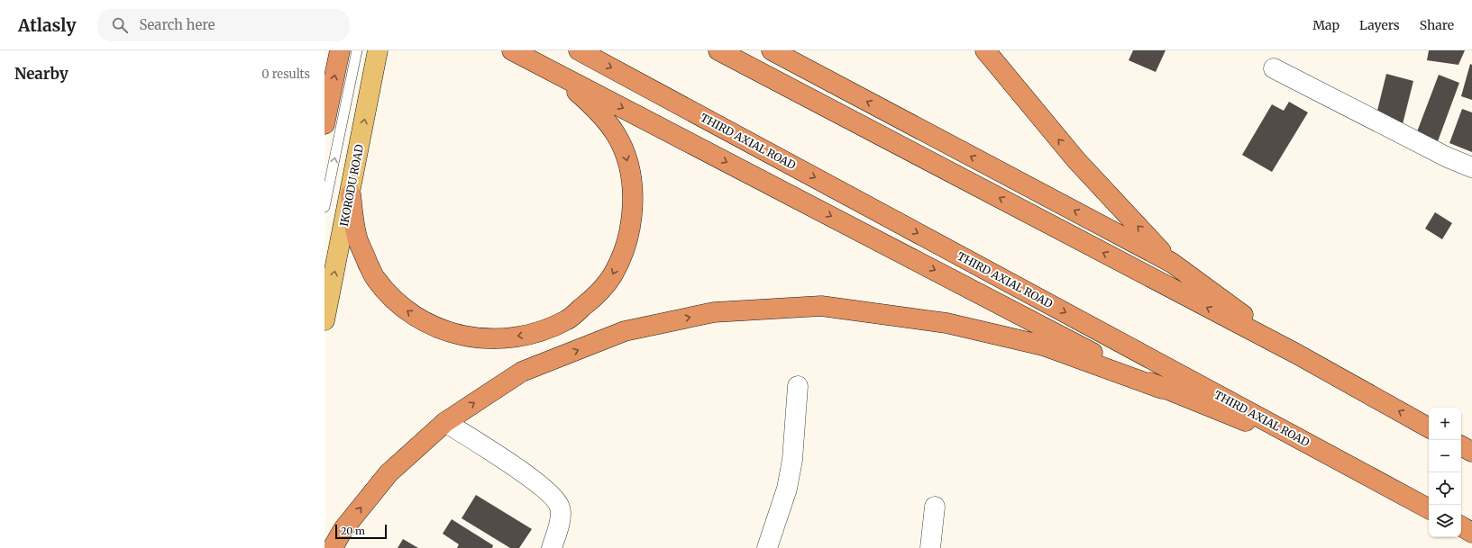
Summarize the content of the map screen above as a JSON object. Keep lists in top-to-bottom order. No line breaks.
{"streets":{"highway":["THIRD AXIAL ROAD"],"main road":["IKORODU ROAD"]},"one_way":["IKORODU ROAD"],"scale_bar":"20 m","page":{"header":"Atlasly","search":"Search here","nav":["Map","Layers","Share"],"heading":["Nearby","0 results"],"map_buttons":["+","−"],"scale":"20 m"}}
